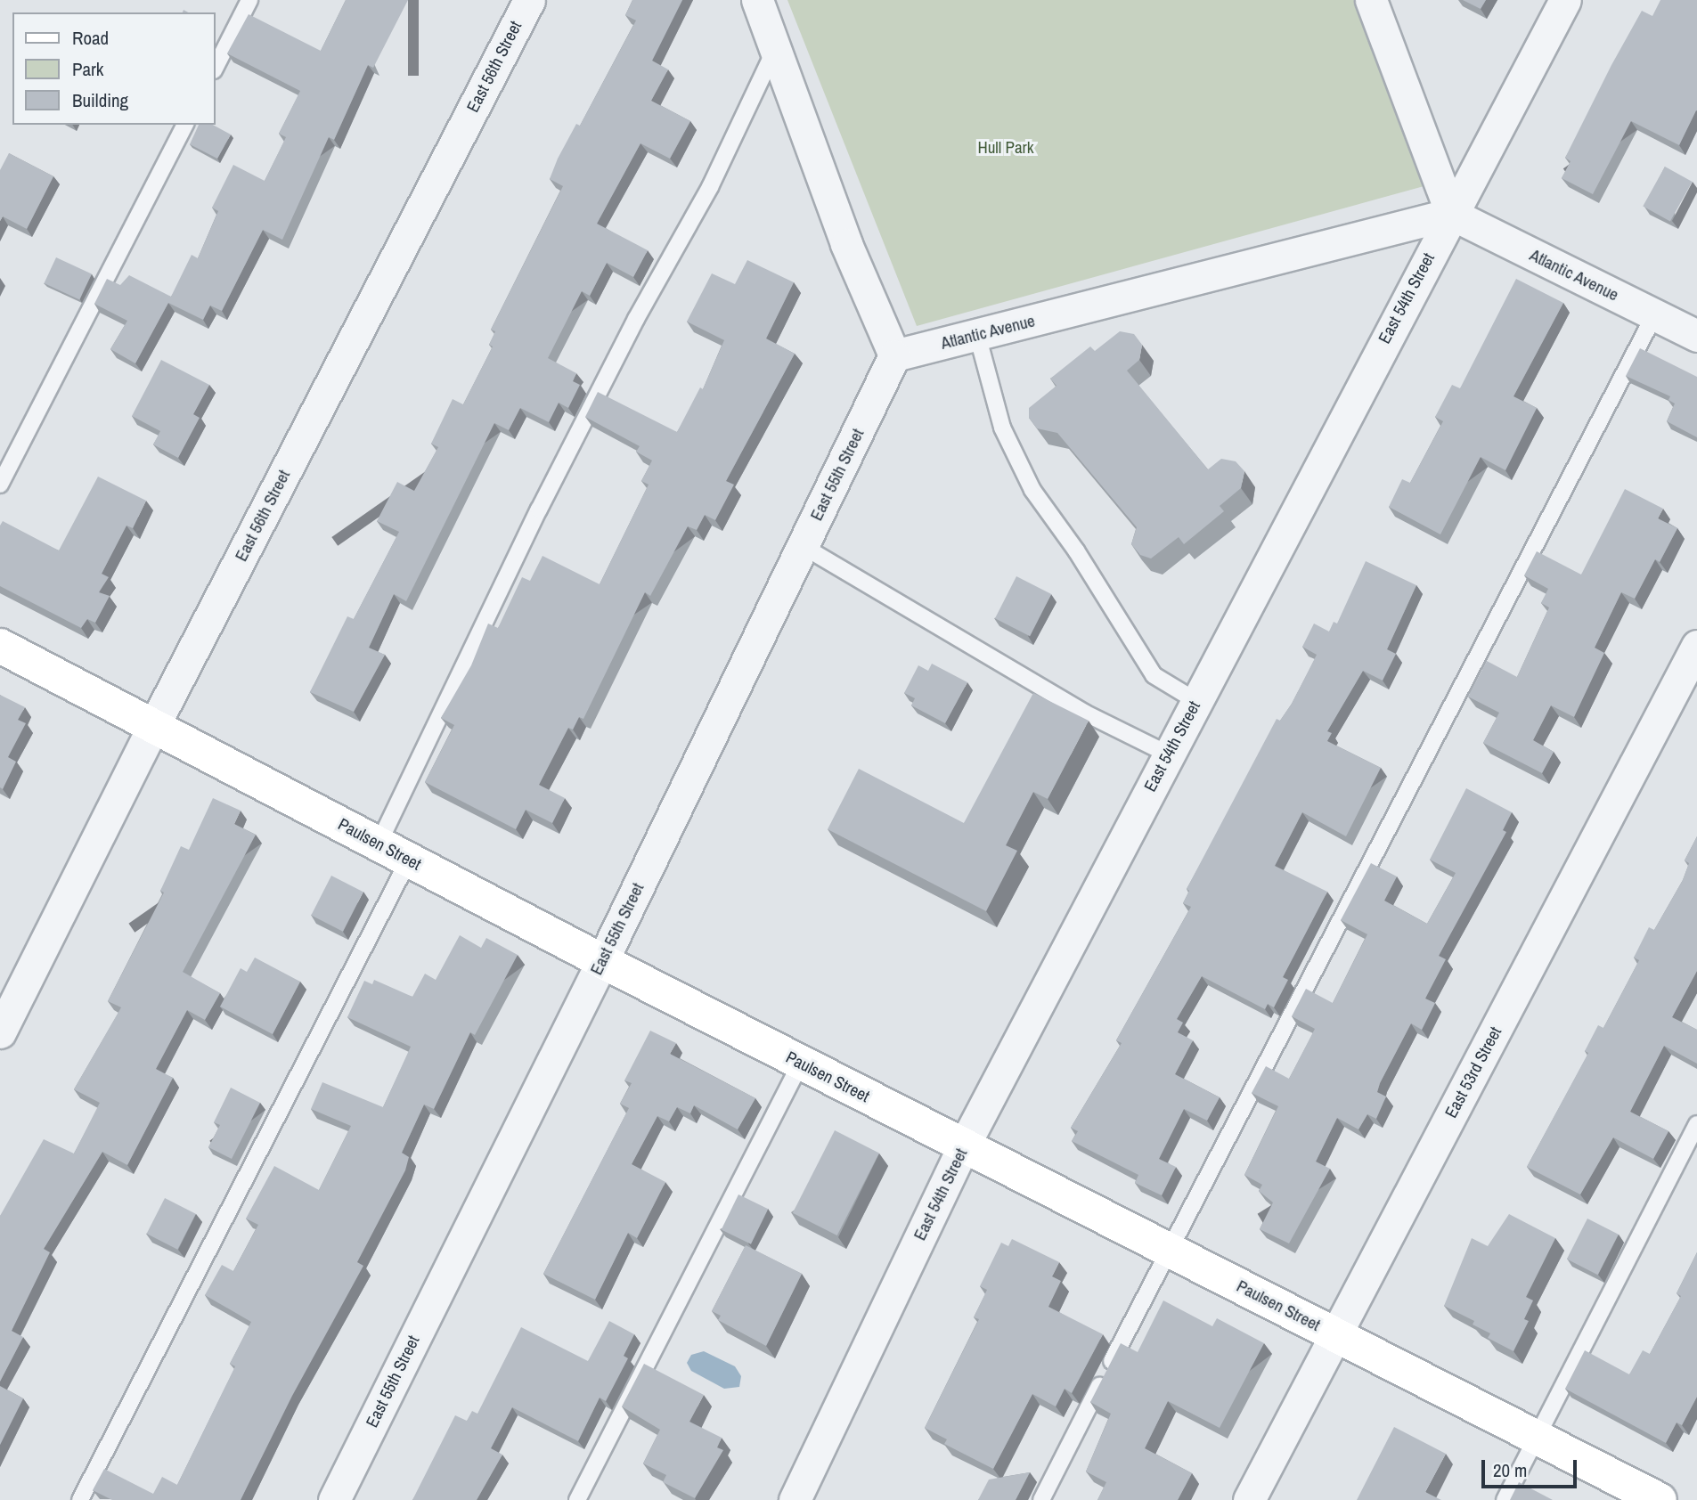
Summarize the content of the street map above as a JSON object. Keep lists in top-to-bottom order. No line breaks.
{"streets":{"street":["East 56th Street","Atlantic Avenue","East 54th Street","East 55th Street","Paulsen Street","East 53rd Street"]},"crossings":[["East 56th Street","Paulsen Street"],["Atlantic Avenue","East 54th Street"],["Atlantic Avenue","East 55th Street"],["East 54th Street","Paulsen Street"],["East 55th Street","Paulsen Street"],["Paulsen Street","East 53rd Street"]],"parks":["Hull Park"],"legend":["Road","Park","Building"],"scale_bar":"20 m"}
